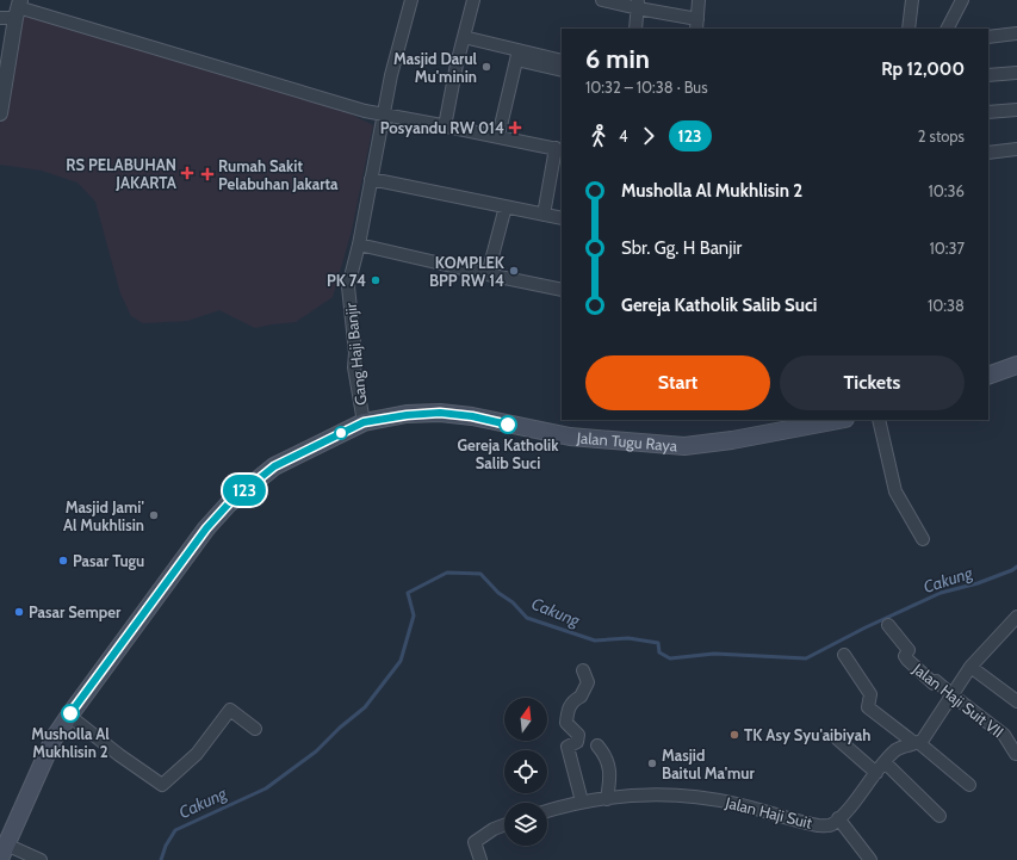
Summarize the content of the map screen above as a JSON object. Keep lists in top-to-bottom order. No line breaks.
{"streets":{"main road":["Jalan Tugu Raya"],"street":["Gang Haji Banjir","Jalan Haji Suit VII","Jalan Haji Suit"]},"crossings":[["Gang Haji Banjir","Jalan Tugu Raya"],["Jalan Haji Suit VII","Jalan Haji Suit"]],"water":["Cakung"],"places":{"other":["Masjid Darul Mu'minin","KOMPLEK BPP RW 14","PK 74","Gereja Katholik Salib Suci","Masjid Jami' Al Mukhlisin","Pasar Tugu","Pasar Semper","Musholla Al Mukhlisin 2","TK Asy Syu'aibiyah","Masjid Baitul Ma'mur"],"health":["Posyandu RW 014","RS PELABUHAN JAKARTA","Rumah Sakit Pelabuhan Jakarta"]},"lines":["bus line 123"],"north":"top","page":{"on_map":"123","heading":["6 min","10:32 – 10:38 · Bus","Rp 12,000"],"legs":["4","123","2 stops"],"list":[{"name":"Musholla Al Mukhlisin 2","value":"10:36"},{"name":"Sbr. Gg. H Banjir","value":"10:37"},{"name":"Gereja Katholik Salib Suci","value":"10:38"}],"buttons":["Start","Tickets"]}}
